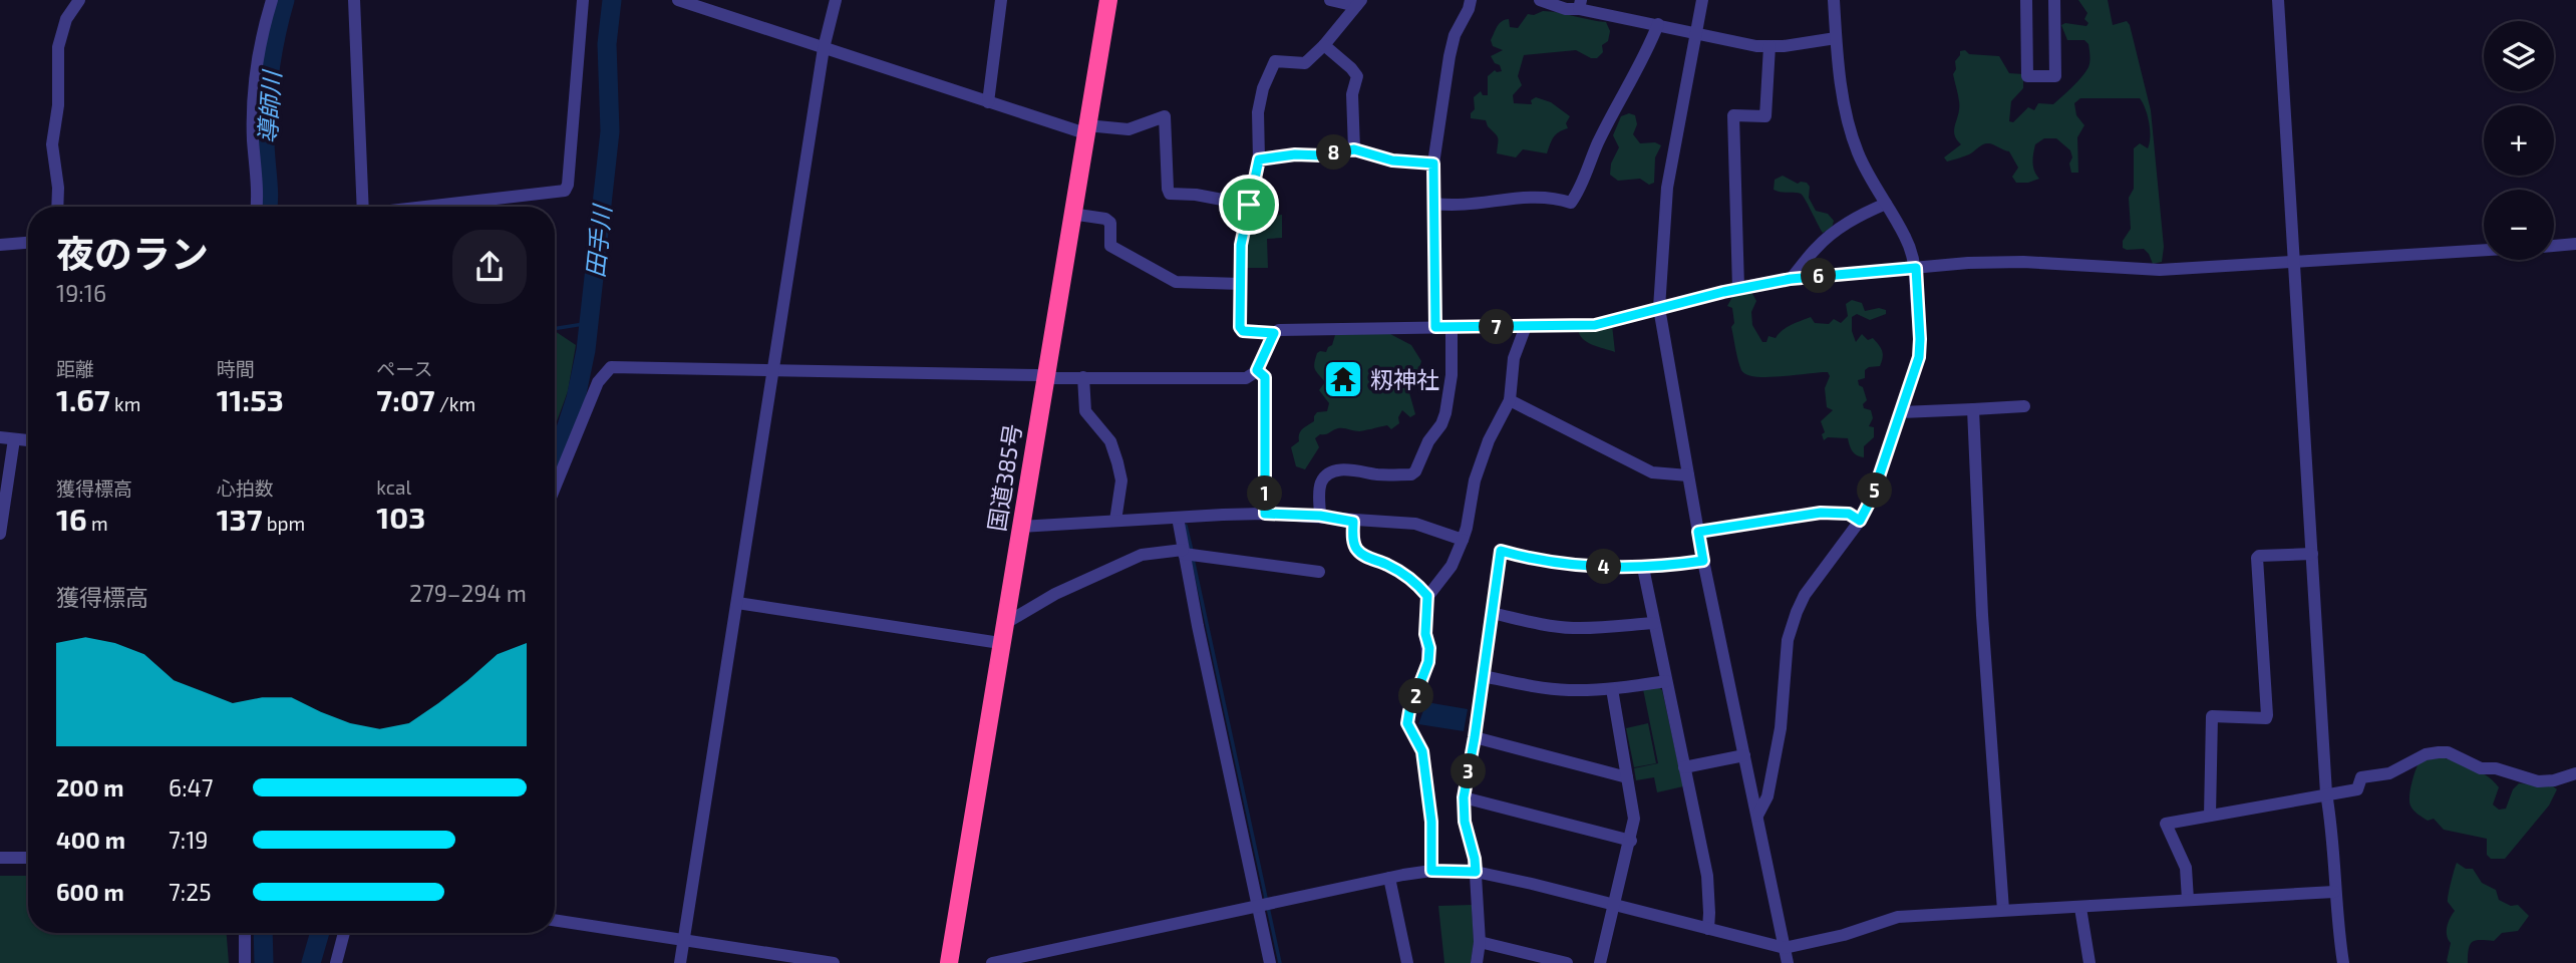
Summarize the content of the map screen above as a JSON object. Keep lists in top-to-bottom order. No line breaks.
{"streets":{"highway":["国道385号"]},"water":["導師川","田手川"],"places":{"temple":["籾神社"]},"page":{"map_buttons":["+","−"],"pins":["8","6","7","5","1","4","2","3"],"heading":["夜のラン","19:16"],"stats":[["距離","1.67 km"],["時間","11:53"],["ペース","7:07 /km"],["獲得標高","16 m"],["心拍数","137 bpm"],["kcal","103"]],"chart":["獲得標高","279–294 m"],"list":[{"name":"200 m","note":"6:47"},{"name":"400 m","note":"7:19"},{"name":"600 m","note":"7:25"}]}}
